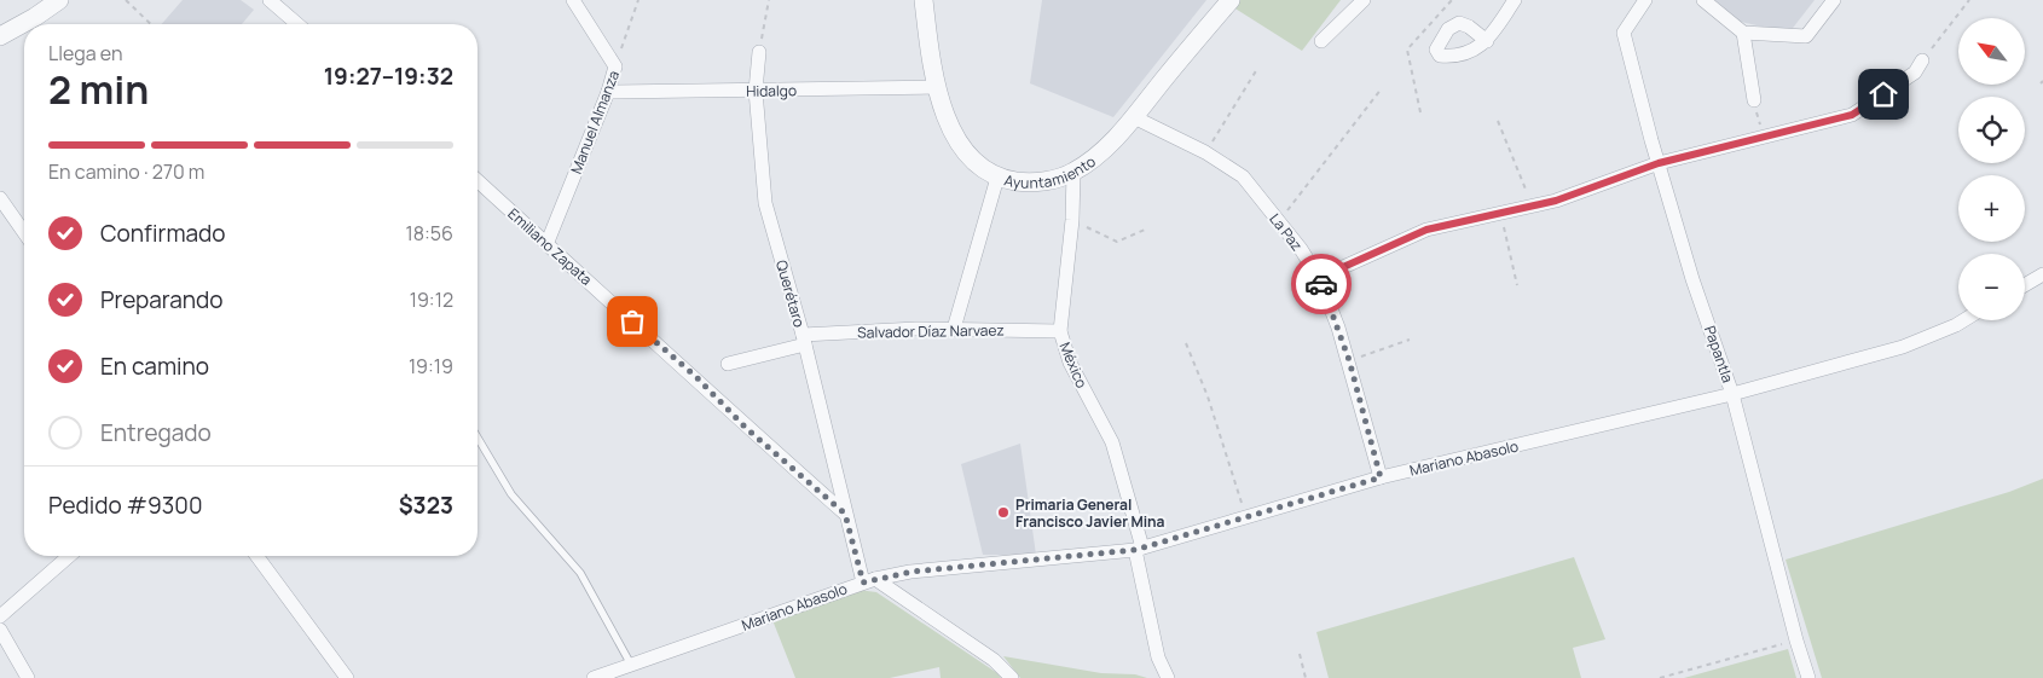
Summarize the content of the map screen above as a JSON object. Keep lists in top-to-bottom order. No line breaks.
{"streets":{"street":["Hidalgo","Manuel Almanza","Ayuntamiento","La Paz","Emiliano Zapata","Querétaro","Salvador Díaz Narvaez","Papantla","México","Mariano Abasolo"]},"crossings":[["Hidalgo","Manuel Almanza"],["Hidalgo","Ayuntamiento"],["Hidalgo","Querétaro"],["Manuel Almanza","Emiliano Zapata"],["Ayuntamiento","La Paz"],["Ayuntamiento","México"],["La Paz","Mariano Abasolo"],["Emiliano Zapata","Querétaro"],["Querétaro","Salvador Díaz Narvaez"],["Querétaro","Mariano Abasolo"],["Salvador Díaz Narvaez","México"],["Papantla","Mariano Abasolo"],["México","Mariano Abasolo"]],"places":["Primaria General Francisco Javier Mina"],"north":"top left","page":{"map_buttons":["+","−"],"heading":["2 min","Llega en","19:27–19:32"],"panel":["Pedido #9300","$323"],"bar":"En camino · 270 m","list":[["Confirmado","18:56"],["Preparando","19:12"],["En camino","19:19"],"Entregado"]}}
